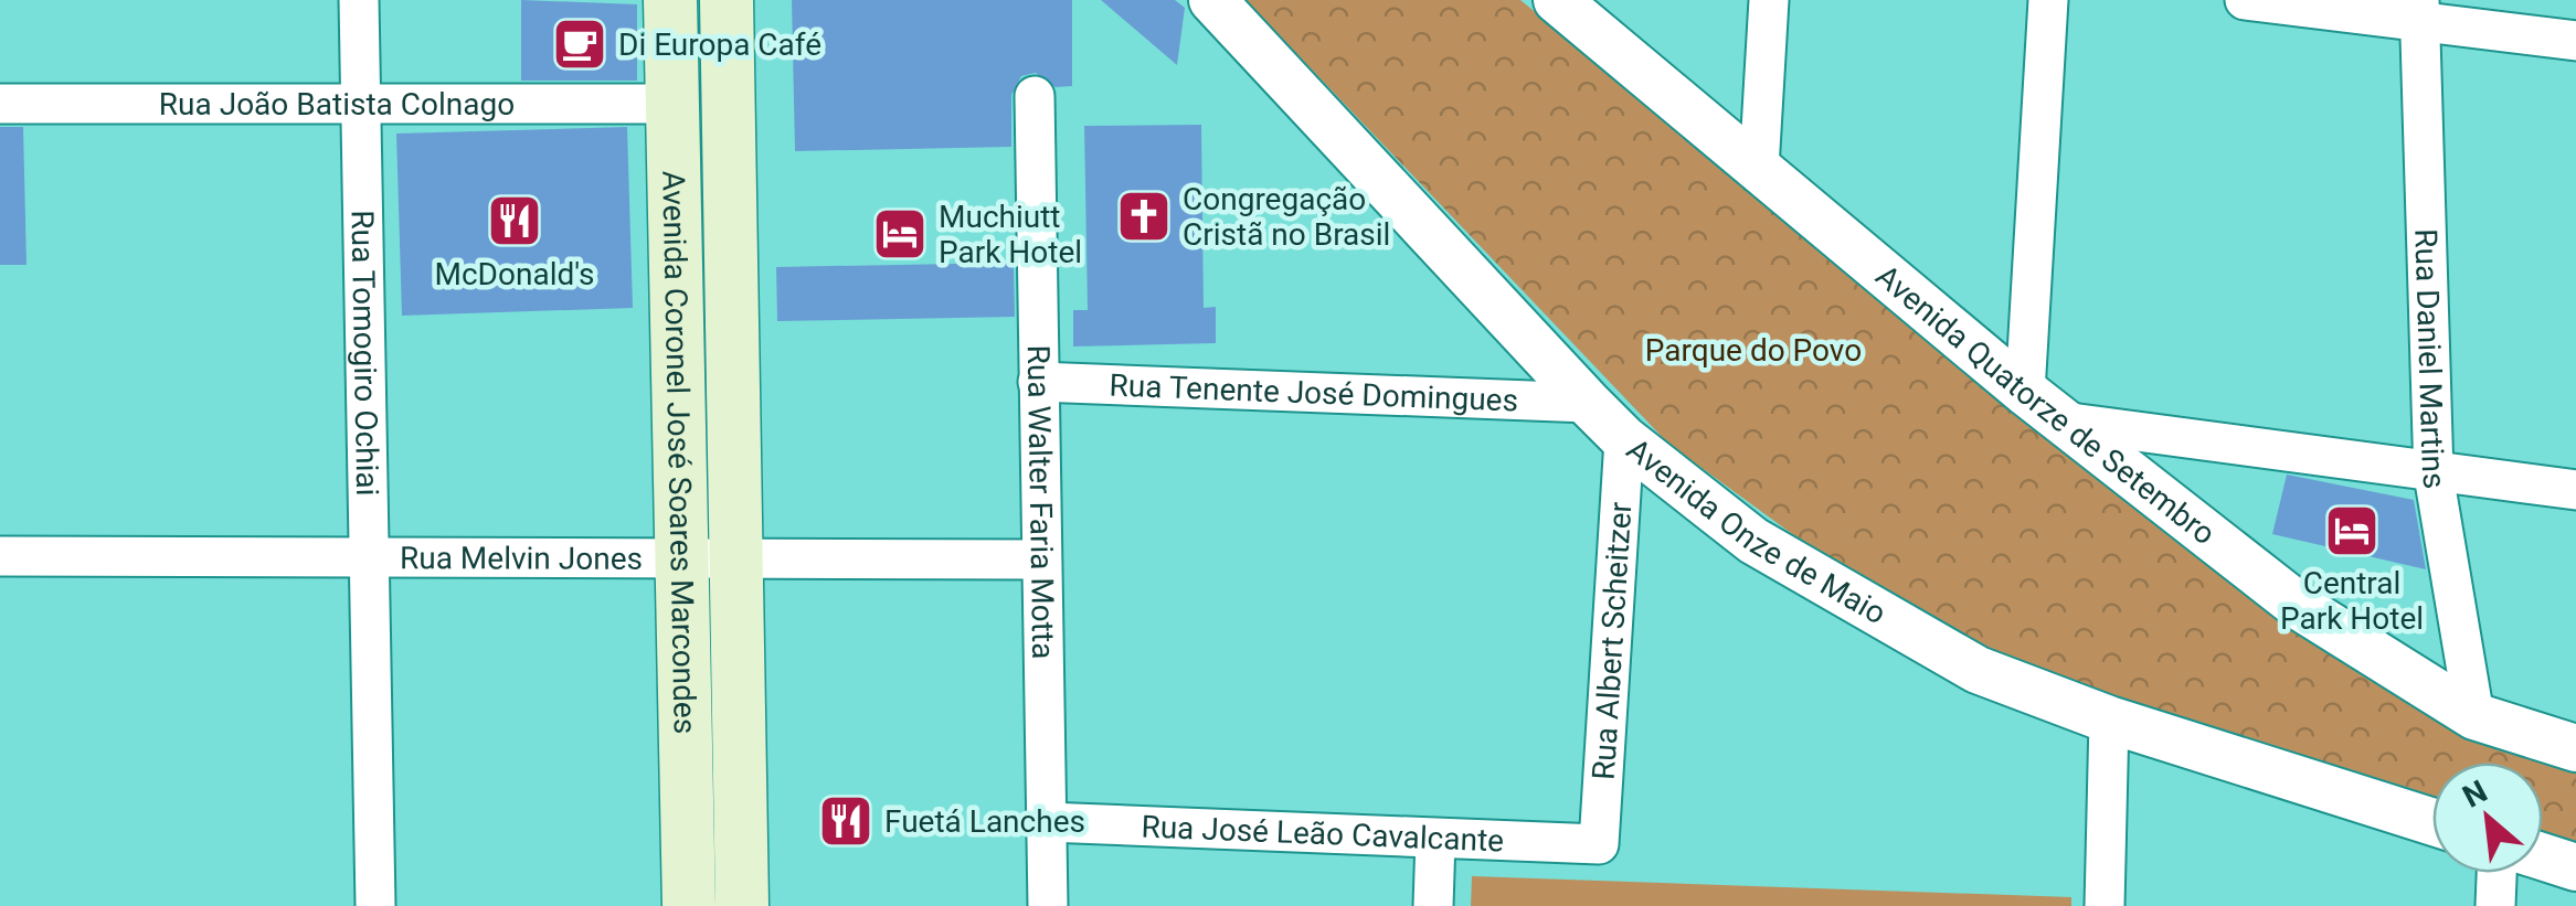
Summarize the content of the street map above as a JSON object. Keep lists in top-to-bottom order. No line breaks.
{"streets":{"main road":["Avenida Coronel José Soares Marcondes"],"street":["Rua João Batista Colnago","Rua Tomogiro Ochiai","Rua Daniel Martins","Rua Tenente José Domingues","Avenida Quatorze de Setembro","Rua Walter Faria Motta","Avenida Onze de Maio","Rua Melvin Jones","Rua Albert Scheitzer","Rua José Leão Cavalcante"]},"crossings":[["Rua João Batista Colnago","Rua Tomogiro Ochiai"],["Rua João Batista Colnago","Avenida Coronel José Soares Marcondes"],["Rua Tomogiro Ochiai","Rua Melvin Jones"],["Rua Daniel Martins","Avenida Quatorze de Setembro"],["Rua Tenente José Domingues","Rua Walter Faria Motta"],["Rua Tenente José Domingues","Avenida Onze de Maio"],["Avenida Coronel José Soares Marcondes","Rua Melvin Jones"],["Rua Walter Faria Motta","Rua Melvin Jones"],["Rua Walter Faria Motta","Rua José Leão Cavalcante"],["Avenida Onze de Maio","Rua Albert Scheitzer"],["Rua Albert Scheitzer","Rua José Leão Cavalcante"]],"parks":["Parque do Povo"],"places":{"cafe":["Di Europa Café"],"church":["Congregação Cristã no Brasil"],"restaurant":["McDonald's","Fuetá Lanches"],"hotel":["Muchiutt Park Hotel","Central Park Hotel"]},"north":"top left"}
